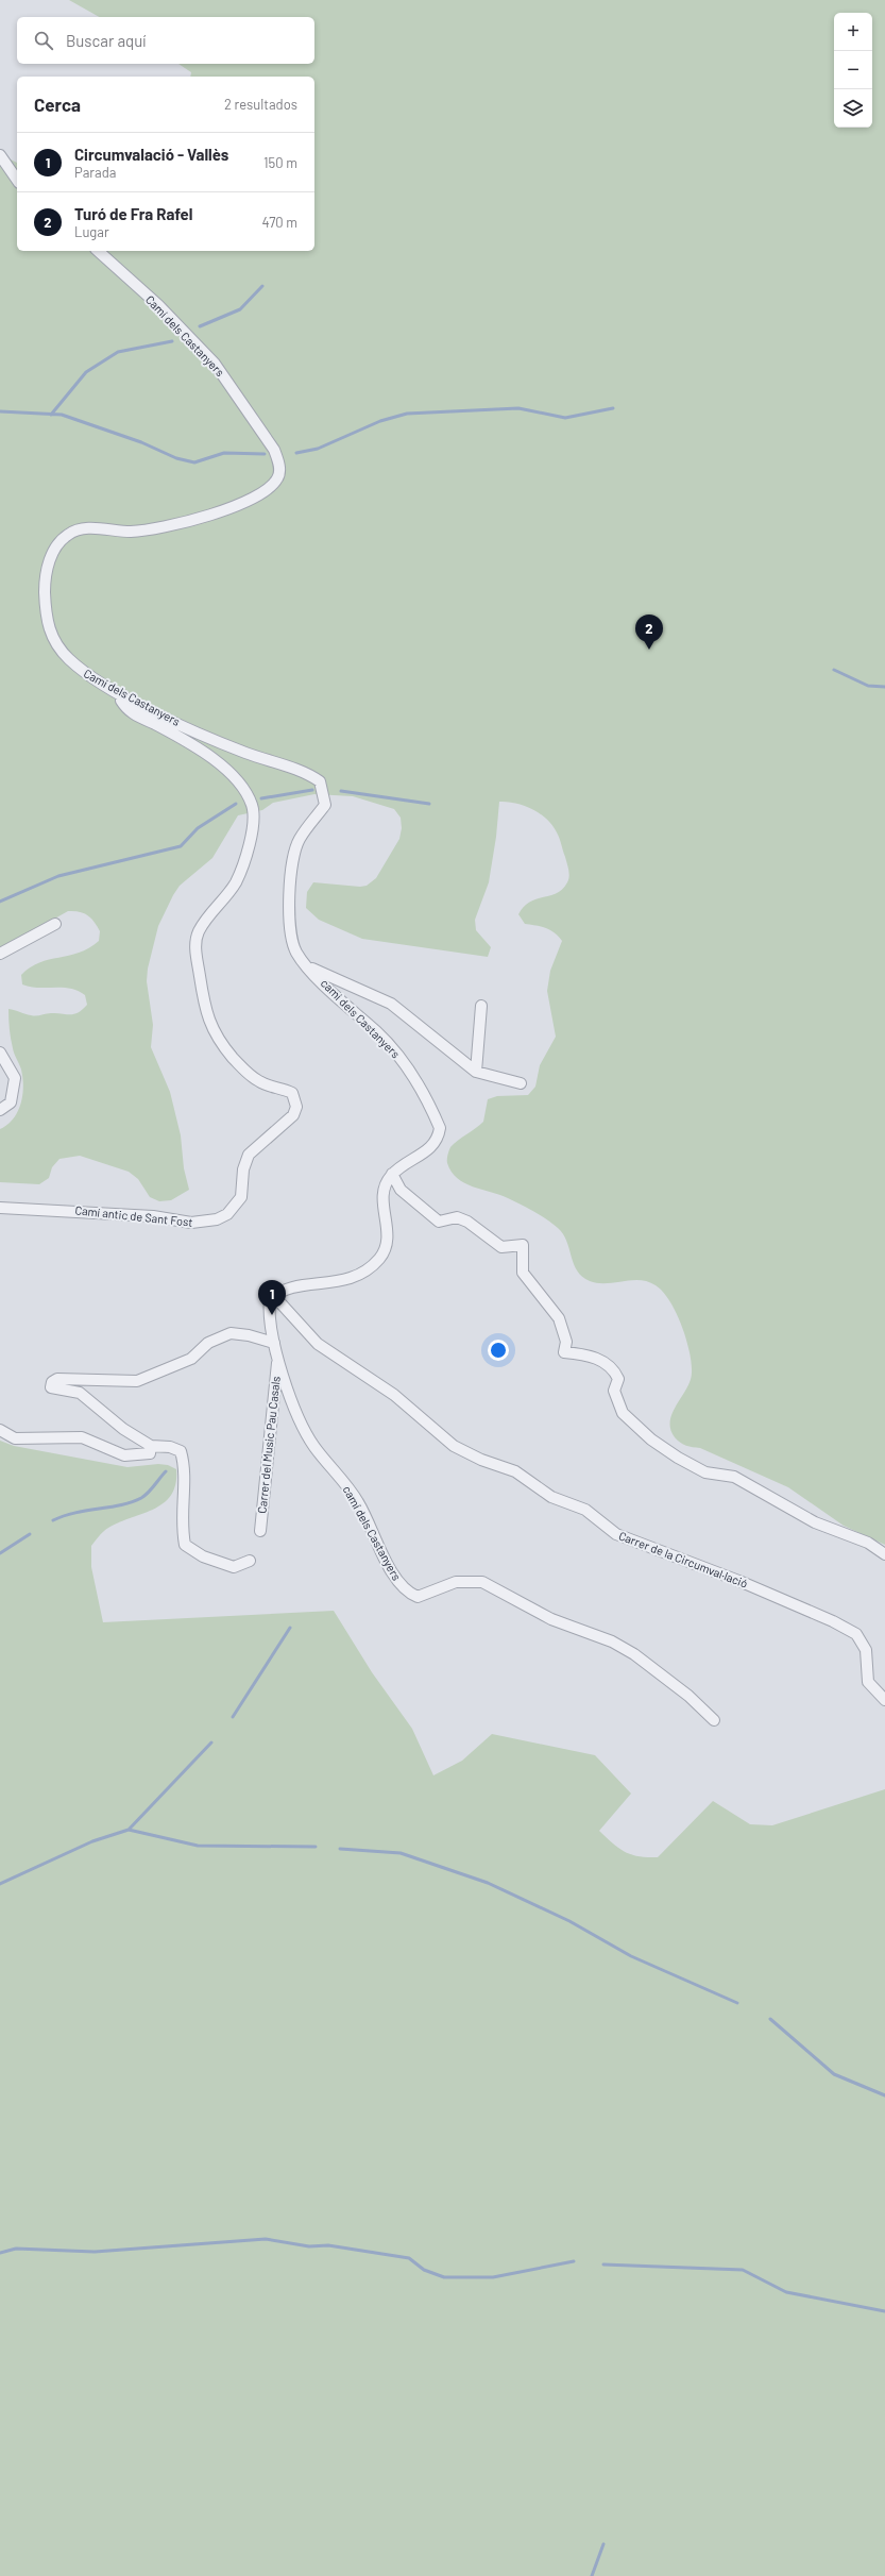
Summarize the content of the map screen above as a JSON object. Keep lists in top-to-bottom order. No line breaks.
{"streets":{"street":["Camí dels Castanyers","camí dels Castanyers","Camí antic de Sant Fost","Carrer del Music Pau Casals","Carrer de la Circumval·lació"]},"crossings":[["Camí dels Castanyers","camí dels Castanyers"],["Camí dels Castanyers","Camí antic de Sant Fost"],["camí dels Castanyers","Carrer del Music Pau Casals"],["camí dels Castanyers","Carrer de la Circumval·lació"]],"page":{"map_buttons":["+","−"],"search":"Buscar aquí","heading":["Cerca","2 resultados"],"list":[{"mark":"1","name":"Circumvalació - Vallès","note":"Parada","value":"150 m"},{"mark":"2","name":"Turó de Fra Rafel","note":"Lugar","value":"470 m"}],"pins":["2","1"]}}
